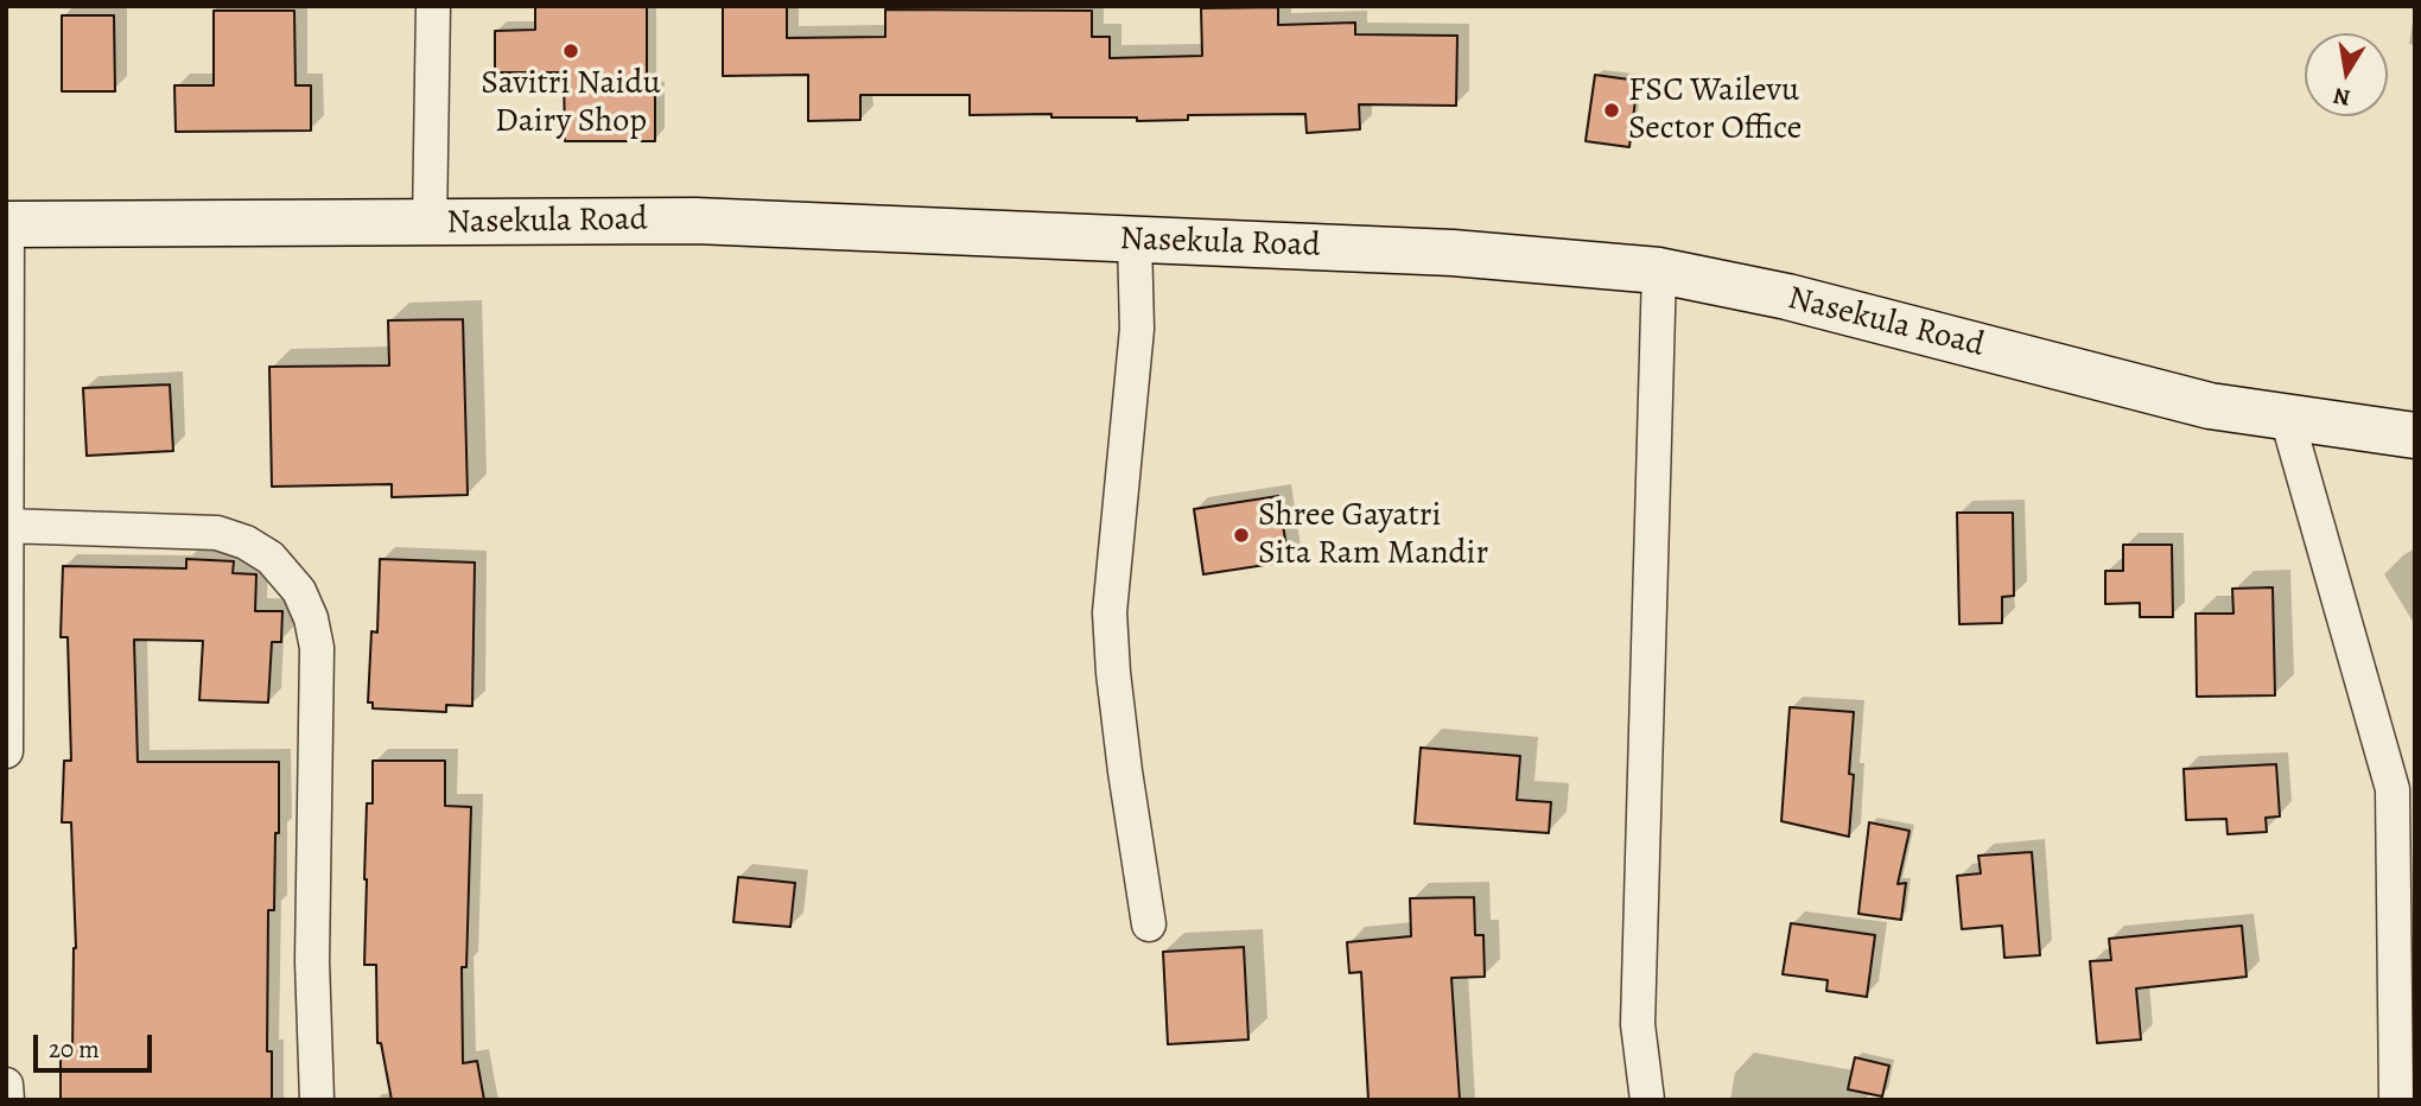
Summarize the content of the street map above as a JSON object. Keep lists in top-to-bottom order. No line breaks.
{"streets":{"main road":["Nasekula Road"]},"places":["Savitri Naidu Dairy Shop","FSC Wailevu Sector Office","Shree Gayatri Sita Ram Mandir"],"scale_bar":"20 m","north":"bottom"}
